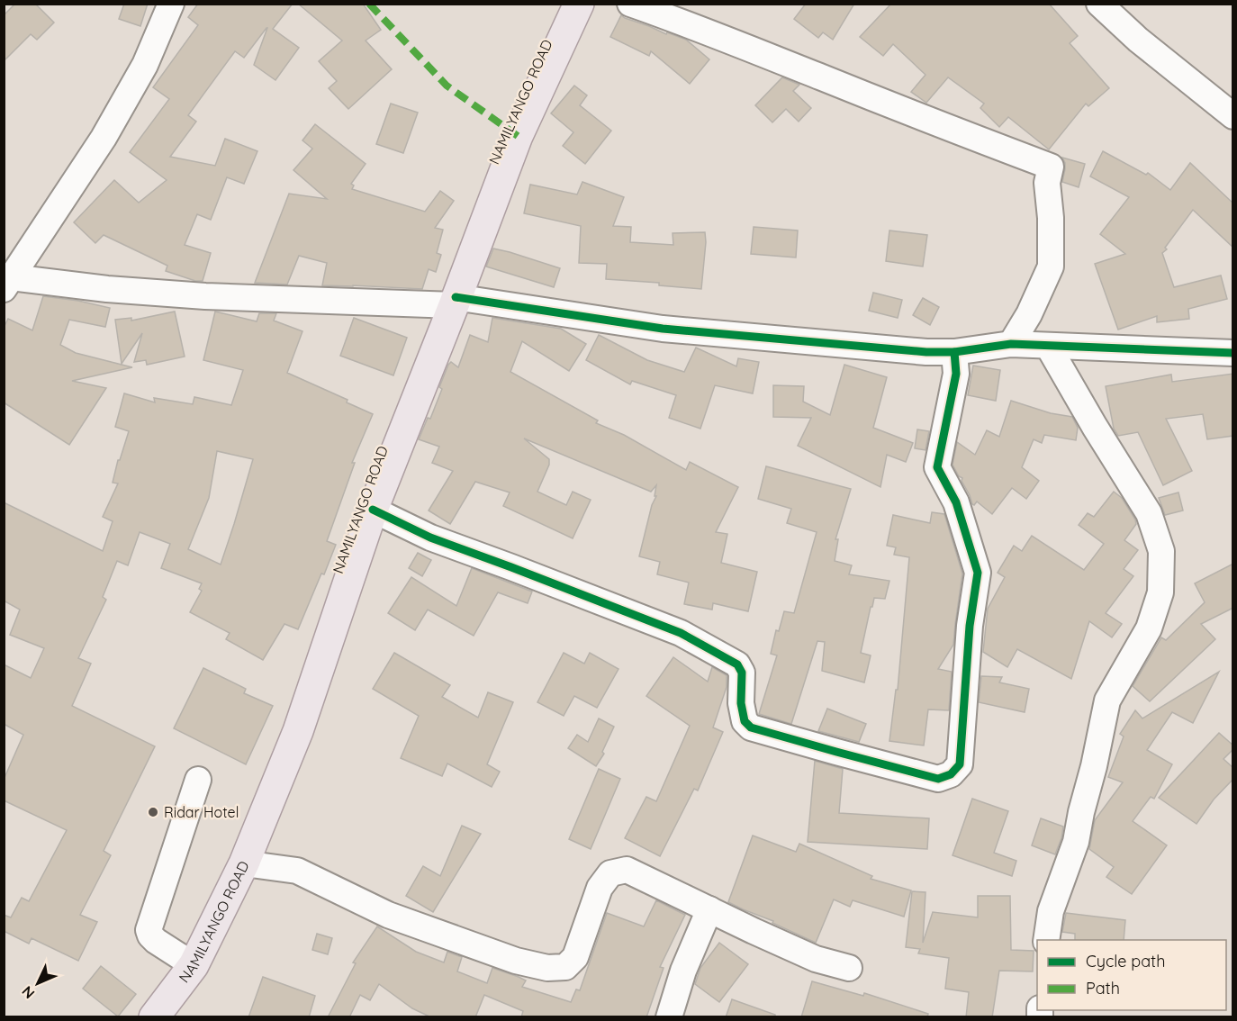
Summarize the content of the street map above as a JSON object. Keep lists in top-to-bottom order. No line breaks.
{"streets":{"main road":["NAMILYANGO ROAD"]},"places":["Ridar Hotel"],"legend":["Cycle path","Path"],"north":"bottom left"}
